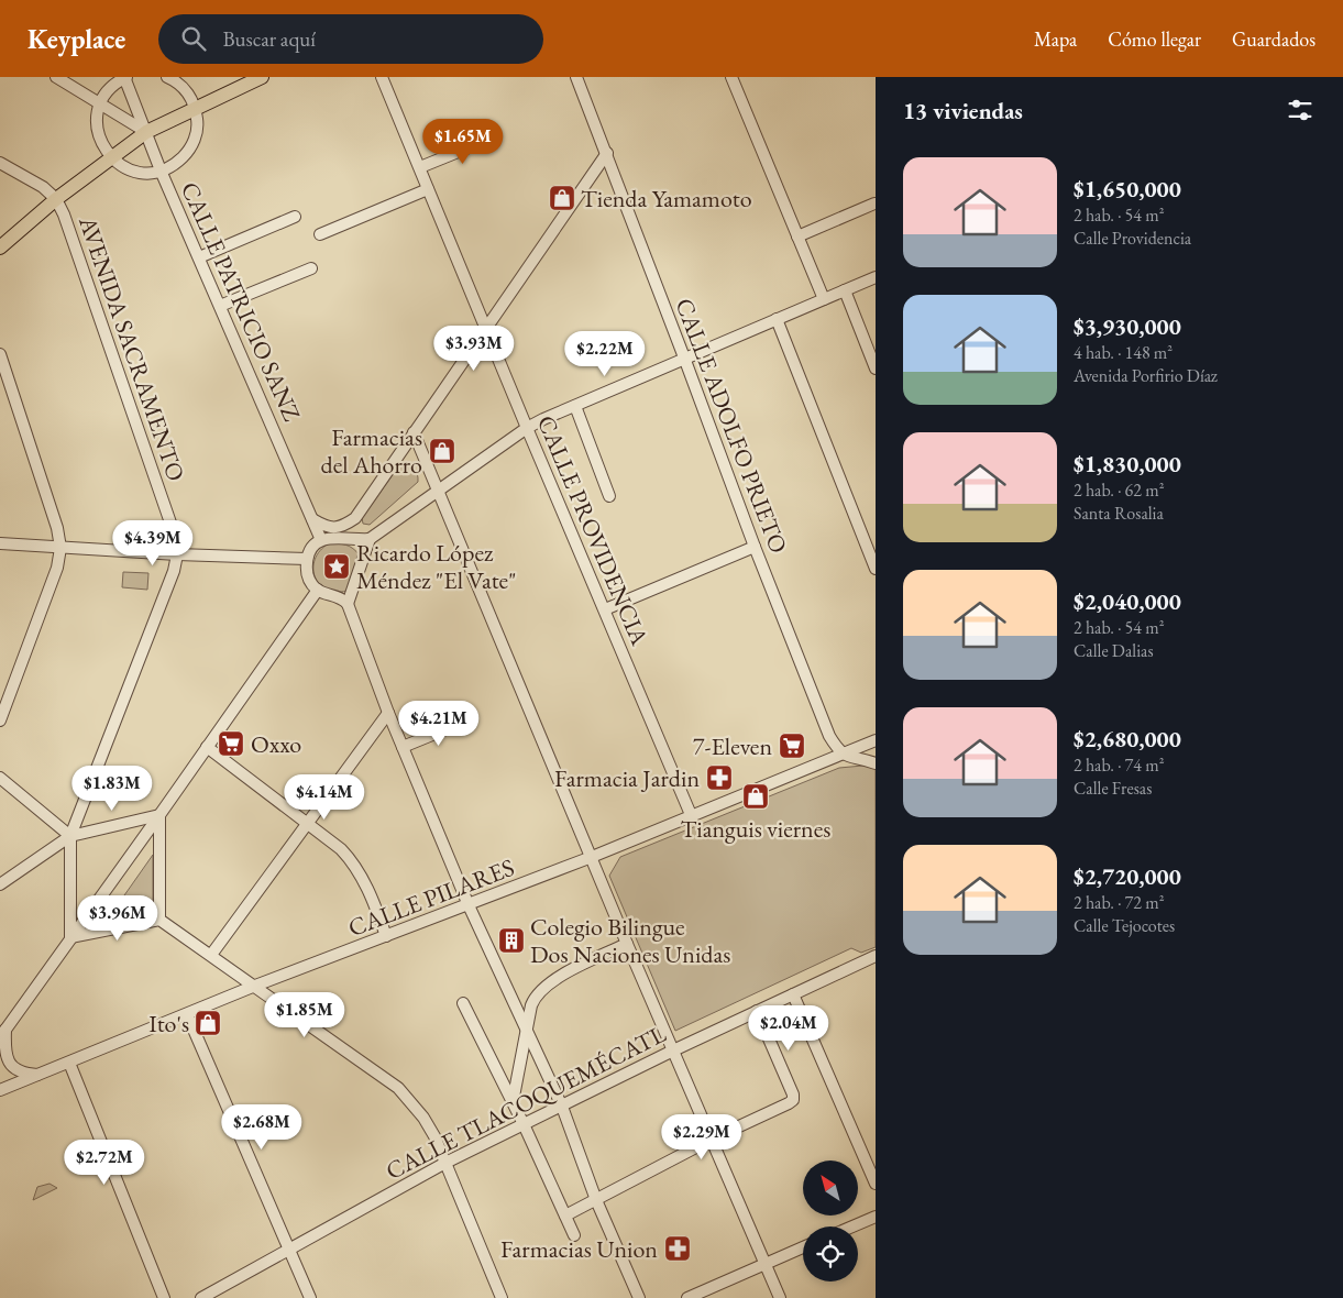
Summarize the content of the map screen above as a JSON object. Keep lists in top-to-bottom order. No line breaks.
{"streets":{"street":["CALLE PATRICIO SANZ","AVENIDA SACRAMENTO","CALLE ADOLFO PRIETO","CALLE PROVIDENCIA","CALLE PILARES","CALLE TLACOQUEMÉCATL"]},"crossings":[["CALLE ADOLFO PRIETO","CALLE PILARES"],["CALLE PROVIDENCIA","CALLE PILARES"]],"places":{"shop":["Tienda Yamamoto","Farmacias del Ahorro","Tianguis viernes","Ito's"],"place":["Ricardo López Méndez \"El Vate\""],"supermarket":["Oxxo","7-Eleven"],"pharmacy":["Farmacia Jardin","Farmacias Union"],"building":["Colegio Bilingue Dos Naciones Unidas"]},"north":"top left","page":{"header":"Keyplace","search":"Buscar aquí","nav":["Mapa","Cómo llegar","Guardados"],"heading":"13 viviendas","price":["$1.65M","$3.93M","$2.22M","$4.39M","$4.21M","$1.83M","$4.14M","$3.96M","$1.85M","$2.04M","$2.68M","$2.29M","$2.72M"],"list":[{"name":"$1,650,000","note":"2 hab. · 54 m² · Calle Providencia"},{"name":"$3,930,000","note":"4 hab. · 148 m² · Avenida Porfirio Díaz"},{"name":"$1,830,000","note":"2 hab. · 62 m² · Santa Rosalia"},{"name":"$2,040,000","note":"2 hab. · 54 m² · Calle Dalias"},{"name":"$2,680,000","note":"2 hab. · 74 m² · Calle Fresas"},{"name":"$2,720,000","note":"2 hab. · 72 m² · Calle Tejocotes"}]}}
